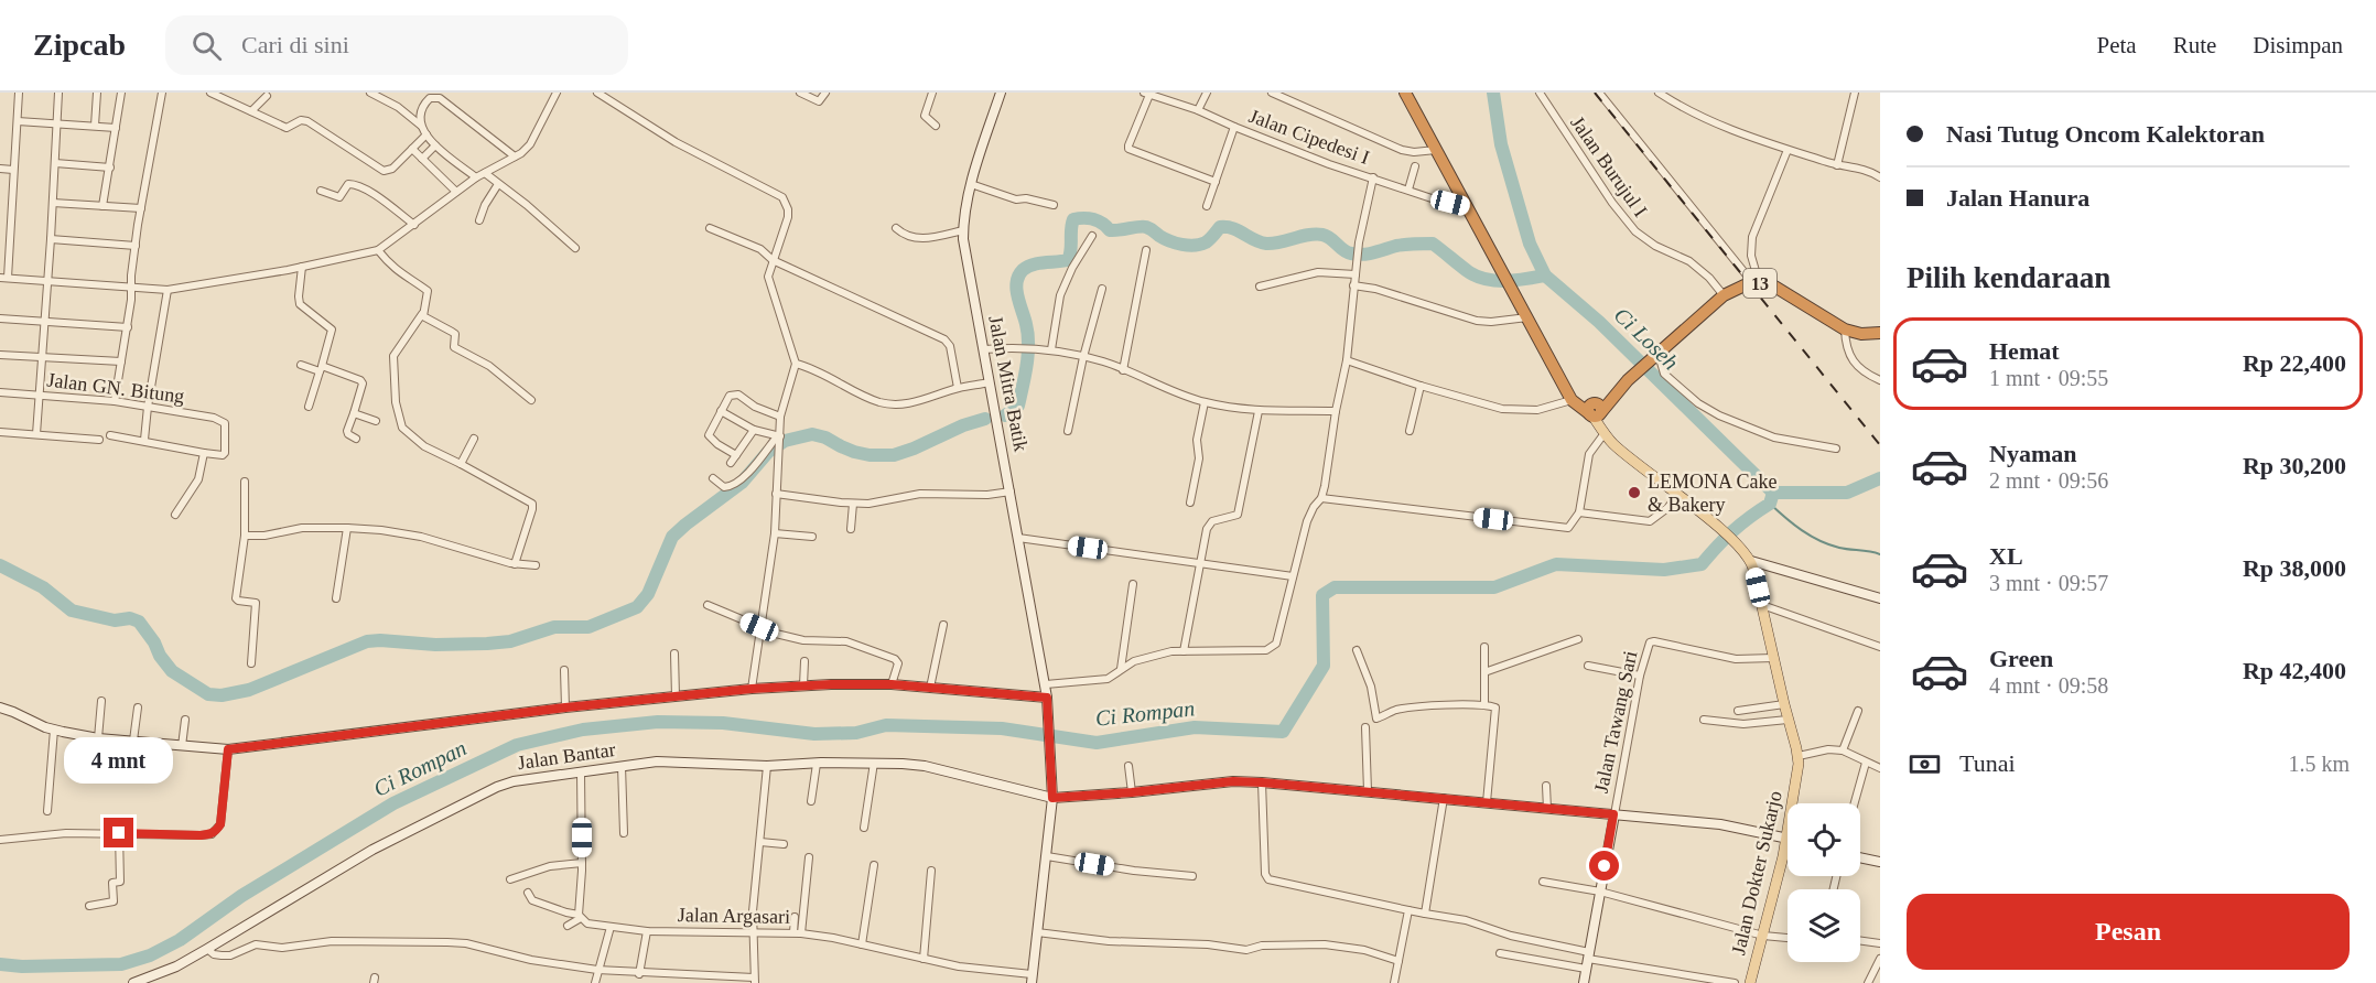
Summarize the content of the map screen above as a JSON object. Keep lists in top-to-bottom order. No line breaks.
{"streets":{"highway":["13"],"main road":["Jalan Dokter Sukarjo"],"street":["Jalan Cipedesi I","Jalan Burujul I","Jalan Mitra Batik","Jalan GN. Bitung","Jalan Tawang Sari","Jalan Bantar","Jalan Argasari"]},"crossings":[["Jalan Burujul I","13"],["13","Jalan Dokter Sukarjo"],["Jalan Mitra Batik","Jalan Bantar"],["Jalan Mitra Batik","Jalan Argasari"],["Jalan Tawang Sari","Jalan Bantar"],["Jalan Tawang Sari","Jalan Dokter Sukarjo"],["Jalan Bantar","Jalan Dokter Sukarjo"]],"water":["Ci Loseh","Ci Rompan"],"places":["LEMONA Cake & Bakery"],"page":{"header":"Zipcab","search":"Cari di sini","nav":["Peta","Rute","Disimpan"],"banner":["Nasi Tutug Oncom Kalektoran","Jalan Hanura"],"heading":"Pilih kendaraan","list":[{"name":"Hemat","note":"1 mnt · 09:55","value":"Rp 22,400"},{"name":"Nyaman","note":"2 mnt · 09:56","value":"Rp 30,200"},{"name":"XL","note":"3 mnt · 09:57","value":"Rp 38,000"},{"name":"Green","note":"4 mnt · 09:58","value":"Rp 42,400"}],"pay":["Tunai","1.5 km"],"bubble":"4 mnt","buttons":"Pesan"}}
